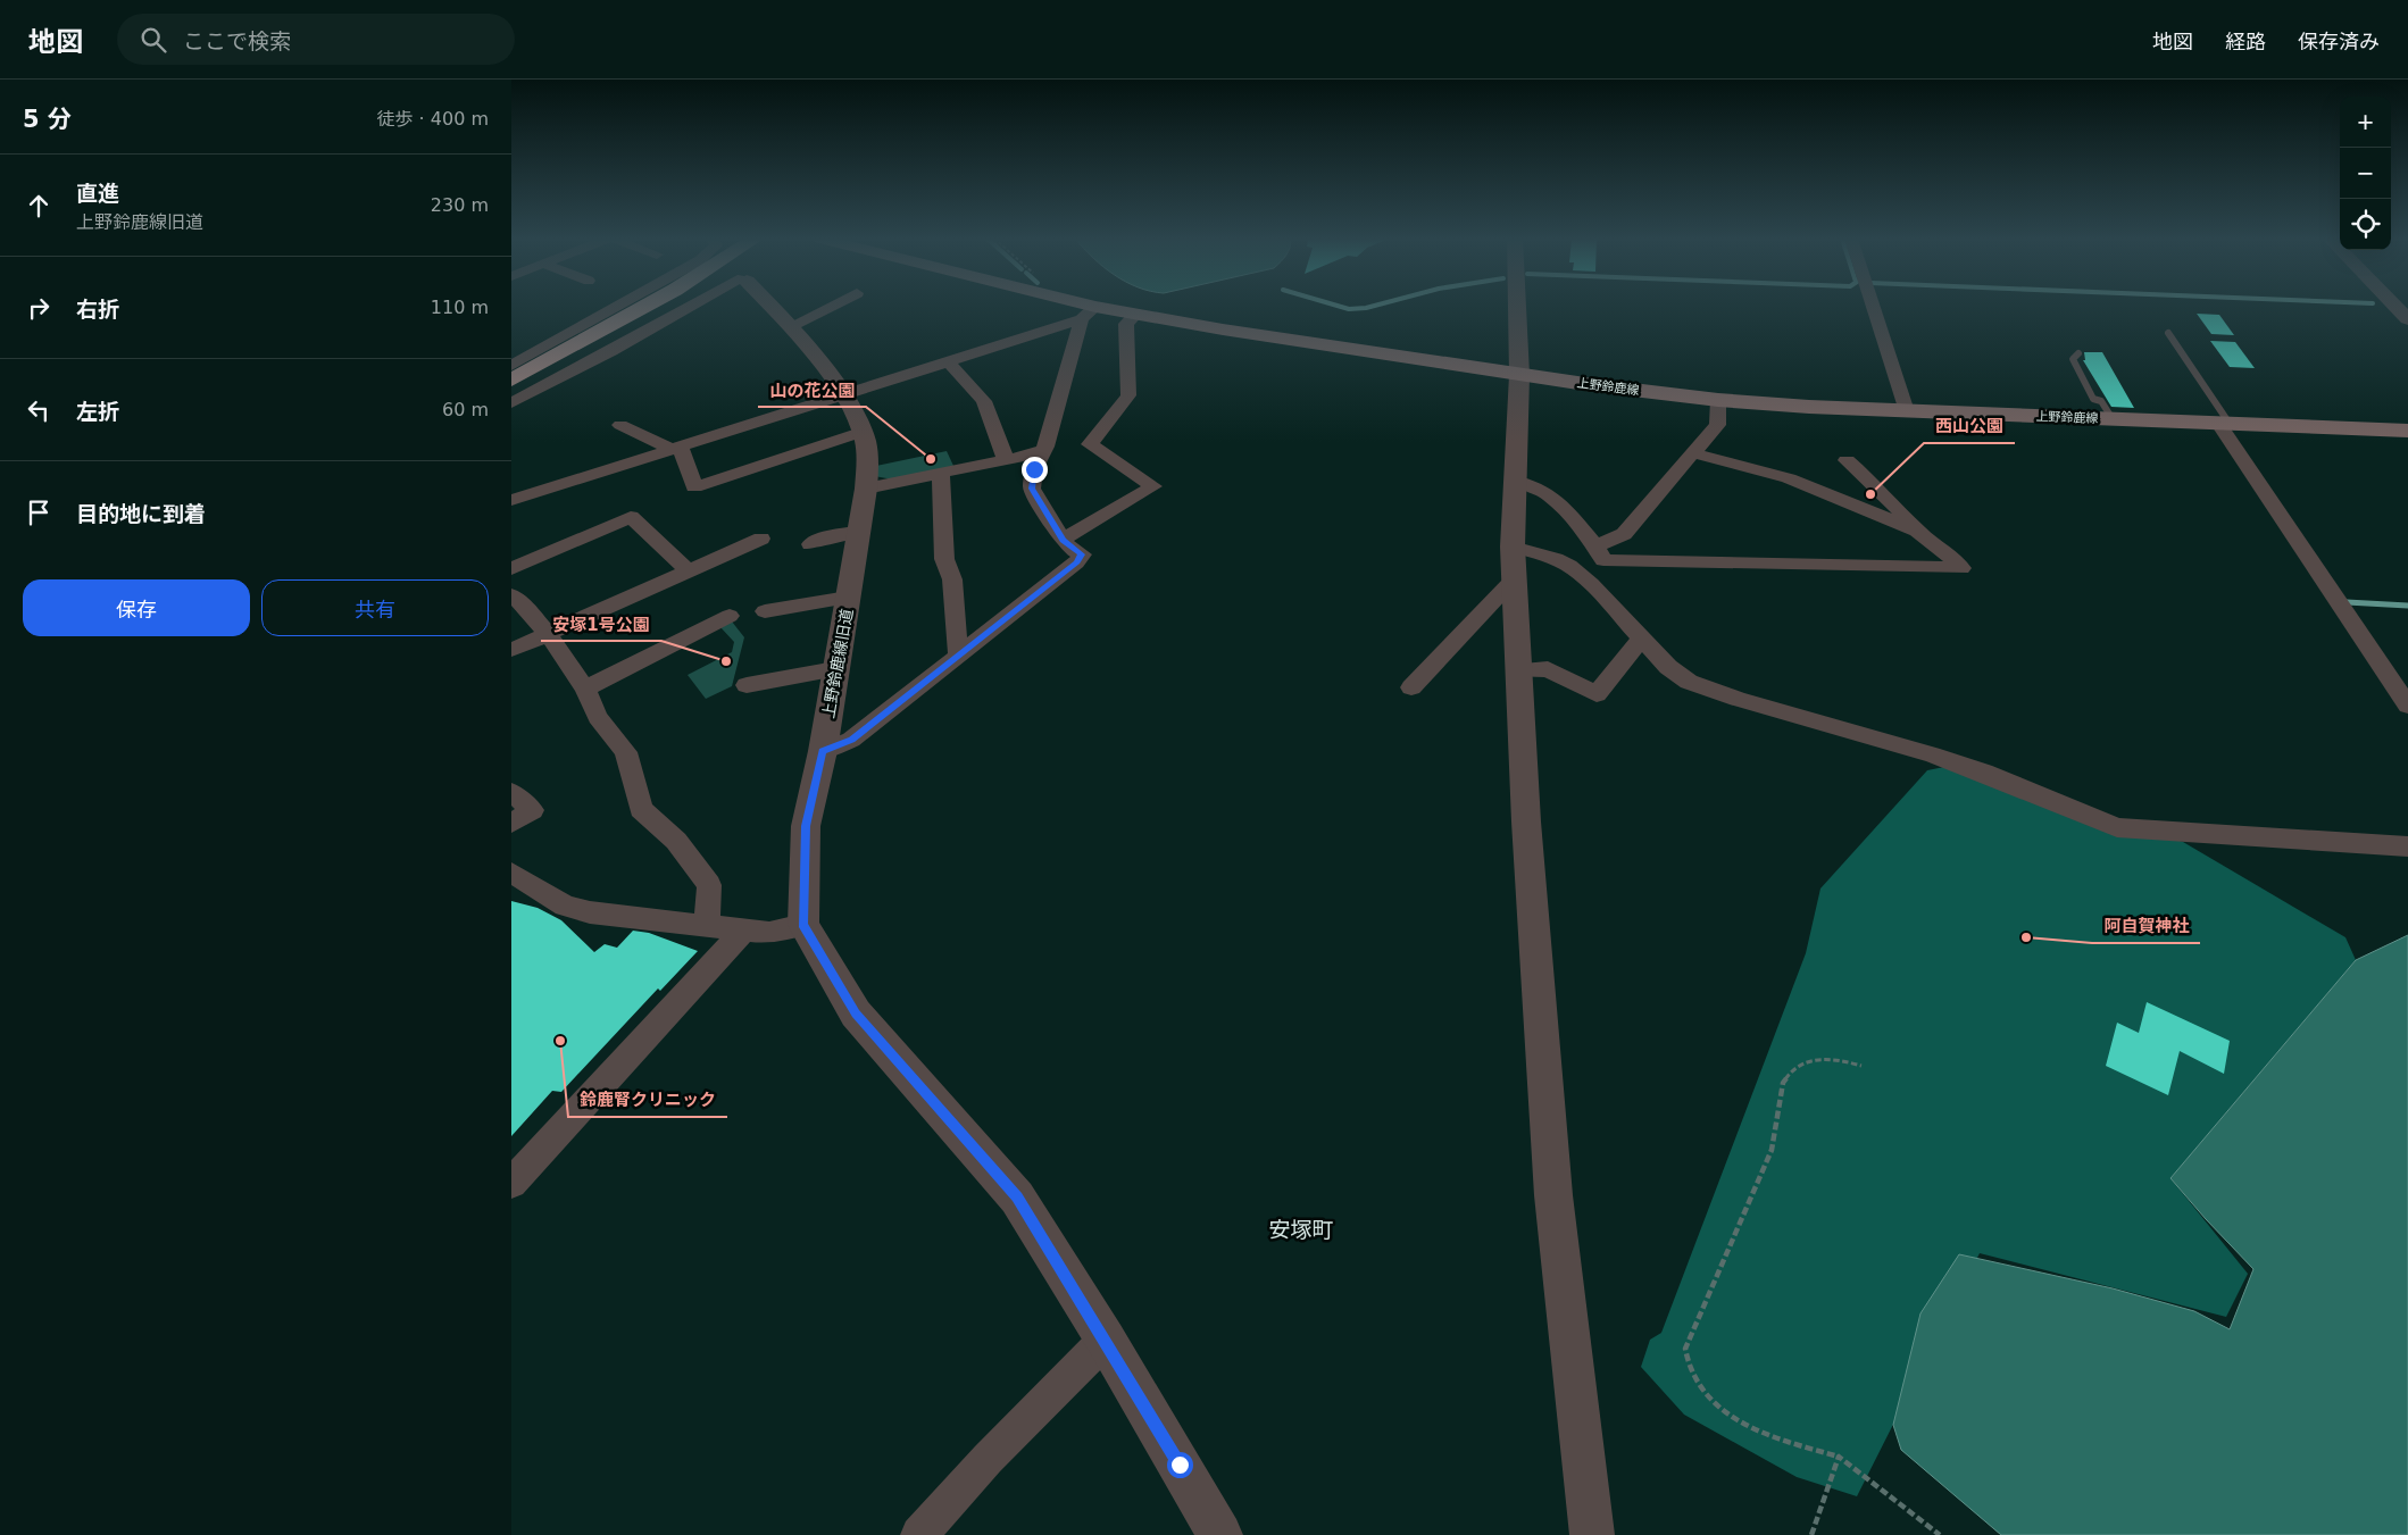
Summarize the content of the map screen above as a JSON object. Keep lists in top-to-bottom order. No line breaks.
{"streets":{"main road":["上野鈴鹿線"],"street":["上野鈴鹿線旧道"]},"districts":["安塚町"],"places":["山の花公園","西山公園","安塚1号公園","阿自賀神社","鈴鹿腎クリニック"],"page":{"header":"地図","search":"ここで検索","nav":["地図","経路","保存済み"],"heading":["5 分","徒歩 · 400 m"],"map_buttons":["+","−"],"list":[["直進","上野鈴鹿線旧道","230 m"],["右折","110 m"],["左折","60 m"],"目的地に到着"],"buttons":["保存","共有"]}}
